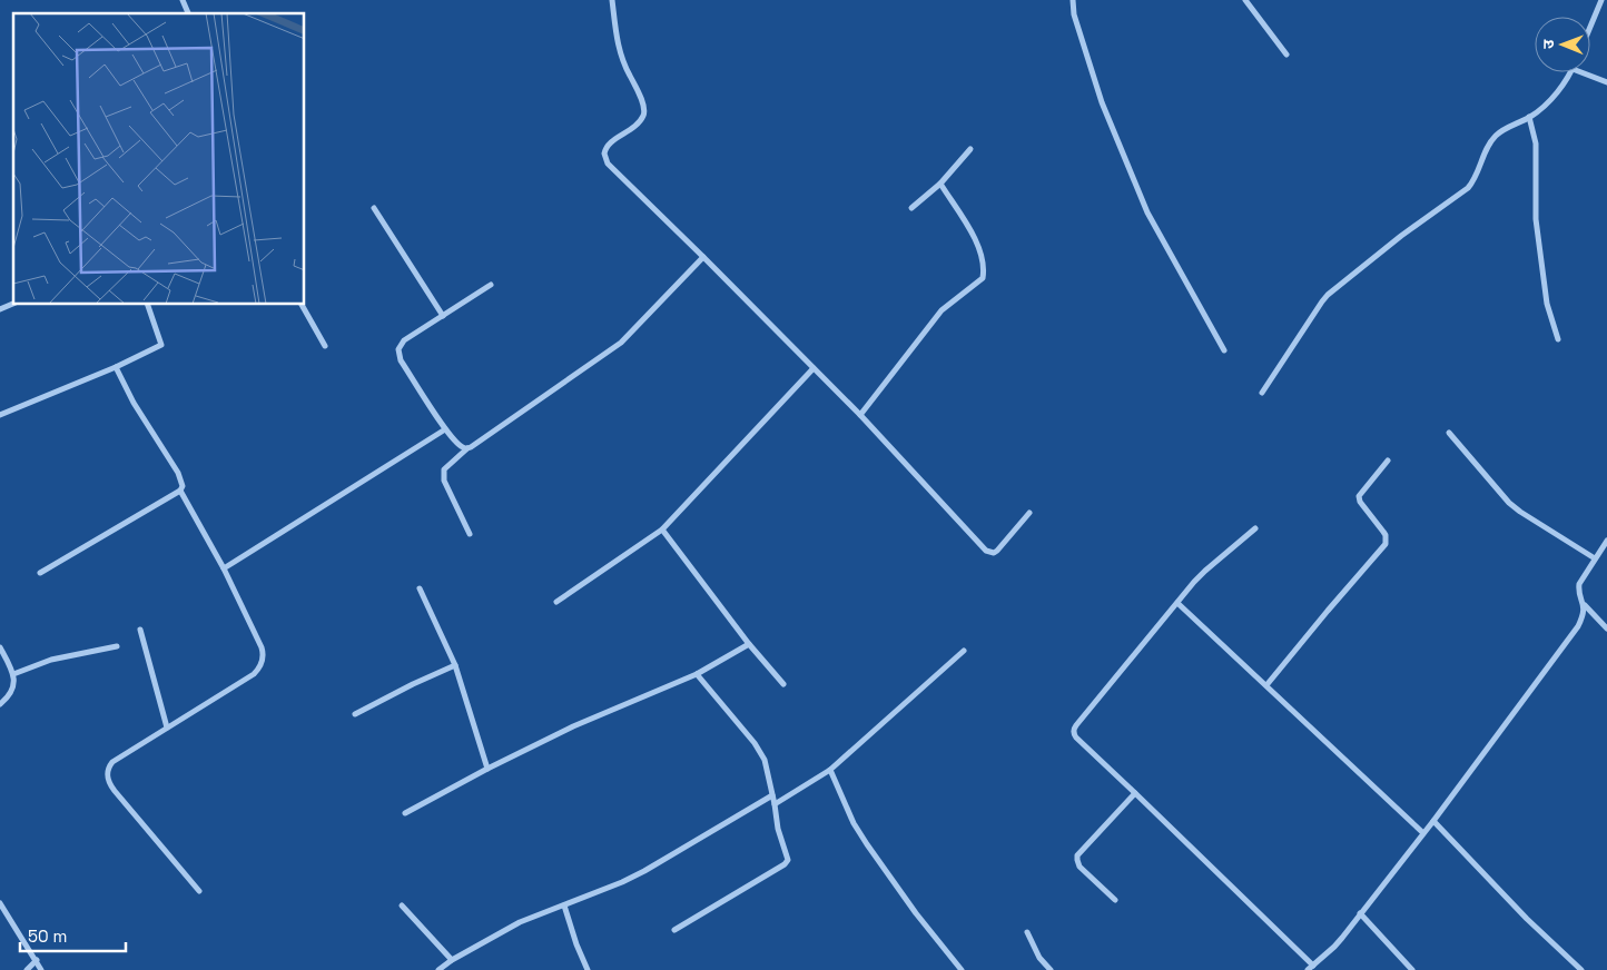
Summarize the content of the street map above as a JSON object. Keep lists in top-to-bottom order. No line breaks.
{"scale_bar":"50 m","north":"left"}
